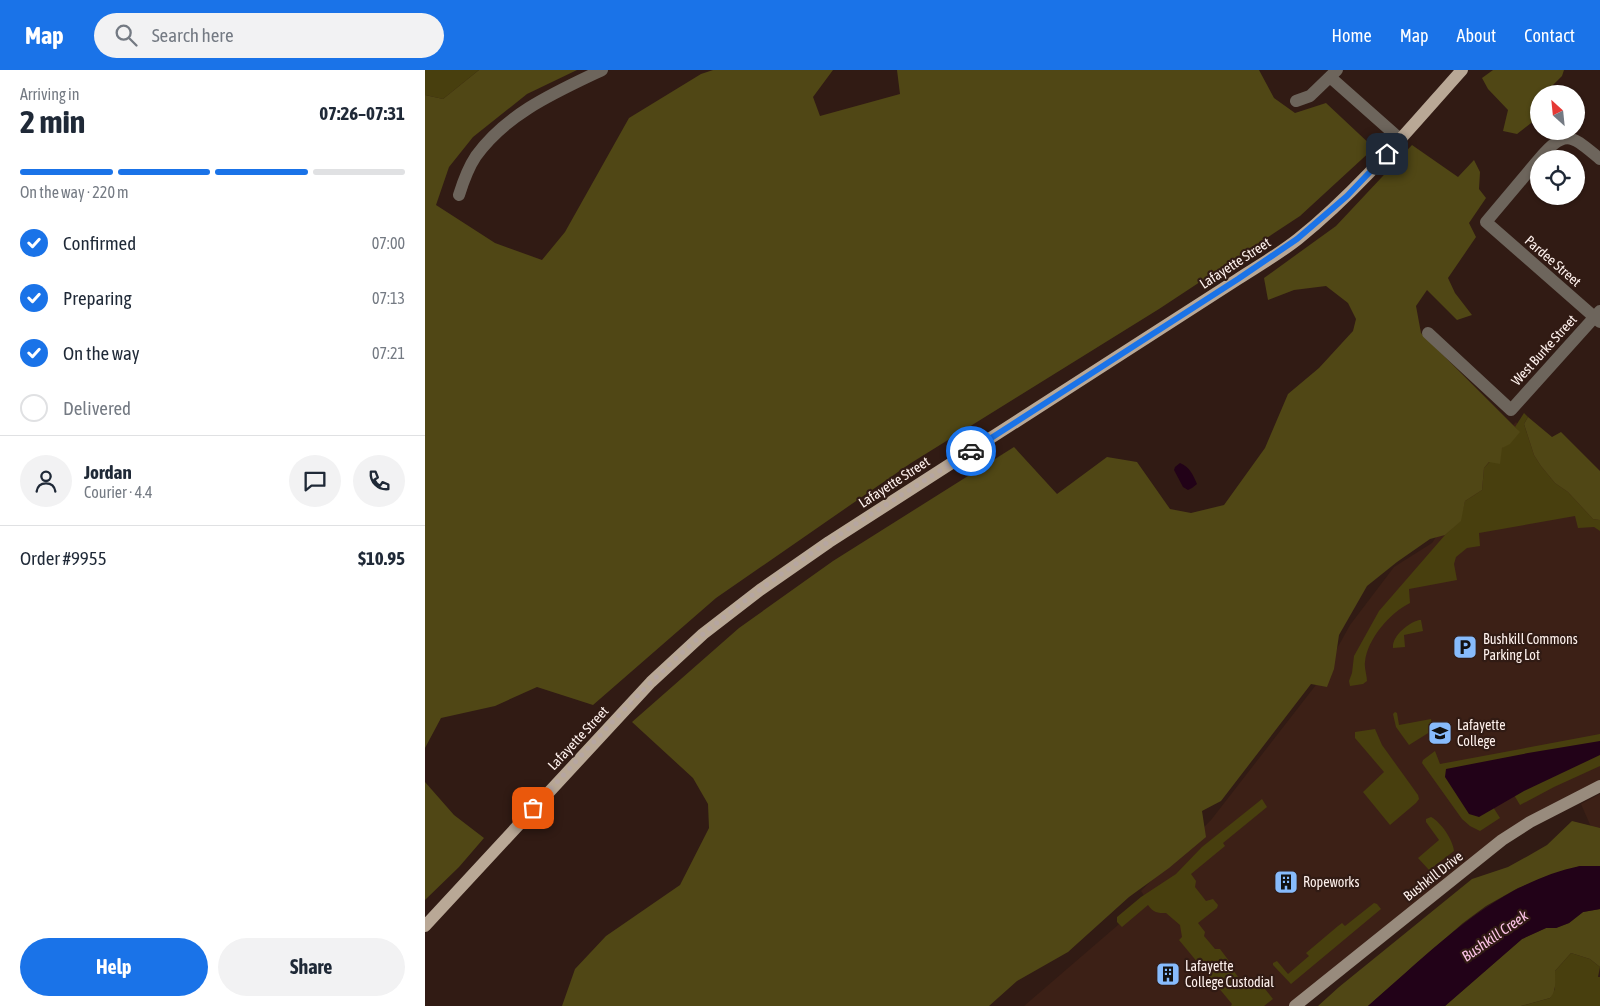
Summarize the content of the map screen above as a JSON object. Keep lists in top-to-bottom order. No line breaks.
{"streets":{"main road":["Lafayette Street"],"street":["Pardee Street","West Burke Street","Bushkill Drive"]},"crossings":[["Pardee Street","West Burke Street"]],"water":["Bushkill Creek"],"places":{"parking":["Bushkill Commons Parking Lot"],"school or university":["Lafayette College"],"building":["Ropeworks","Lafayette College Custodial"]},"north":"top left","page":{"header":"Map","search":"Search here","nav":["Home","Map","About","Contact"],"heading":["2 min","Arriving in","07:26–07:31"],"panel":["Jordan","Courier · 4.4","Order #9955","$10.95"],"bar":"On the way · 220 m","list":[["Confirmed","07:00"],["Preparing","07:13"],["On the way","07:21"],"Delivered"],"buttons":["Help","Share"]}}
